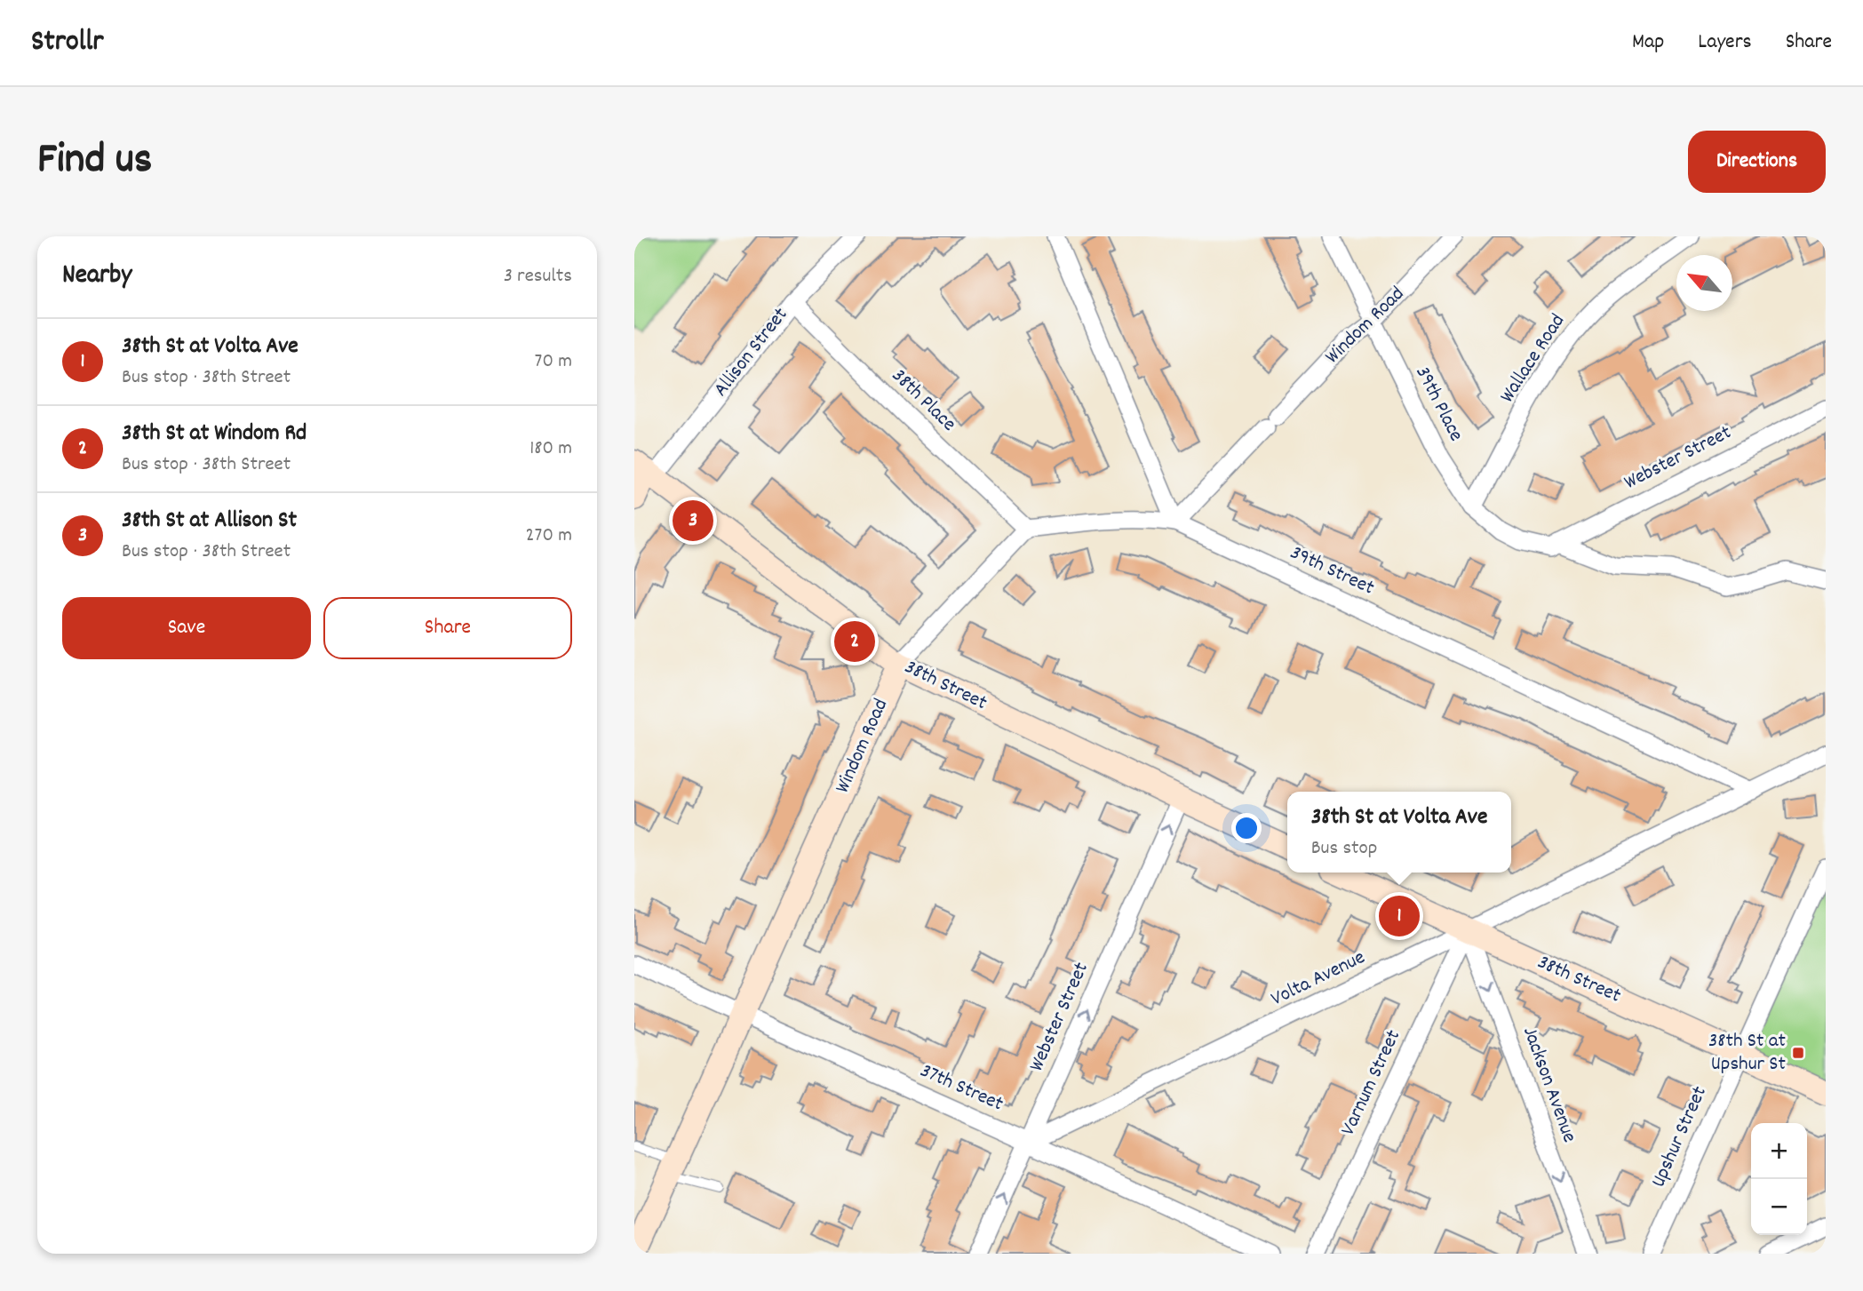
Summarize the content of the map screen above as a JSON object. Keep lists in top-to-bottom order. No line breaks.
{"streets":{"main road":["Windom Road","Allison Street","38th Street"],"street":["Wallace Road","38th Place","39th Place","Webster Street","39th Street","Volta Avenue","Varnum Street","Jackson Avenue","37th Street","Upshur Street"]},"crossings":[["Windom Road","38th Place"],["Windom Road","39th Place"],["Windom Road","39th Street"],["Windom Road","38th Street"],["Windom Road","37th Street"],["Allison Street","38th Place"],["Allison Street","38th Street"],["Wallace Road","39th Place"],["39th Place","Webster Street"],["Webster Street","38th Street"],["Webster Street","Volta Avenue"],["Webster Street","37th Street"],["39th Street","Volta Avenue"],["38th Street","Volta Avenue"],["38th Street","Varnum Street"],["38th Street","Jackson Avenue"],["38th Street","Upshur Street"],["Volta Avenue","Varnum Street"],["Volta Avenue","Jackson Avenue"],["Volta Avenue","37th Street"],["Varnum Street","Jackson Avenue"]],"one_way":["Webster Street","Jackson Avenue"],"places":{"transit":["38th St at Upshur St"]},"north":"top left","page":{"header":"Strollr","nav":["Map","Layers","Share"],"title":"Find us","buttons":["Directions",["Save","Share"]],"heading":["Nearby","3 results"],"list":[{"mark":"1","name":"38th St at Volta Ave","note":"Bus stop · 38th Street","value":"70 m"},{"mark":"2","name":"38th St at Windom Rd","note":"Bus stop · 38th Street","value":"180 m"},{"mark":"3","name":"38th St at Allison St","note":"Bus stop · 38th Street","value":"270 m"}],"pins":["3","2","1"],"popup":["38th St at Volta Ave","Bus stop"],"map_buttons":["+","−"]}}
